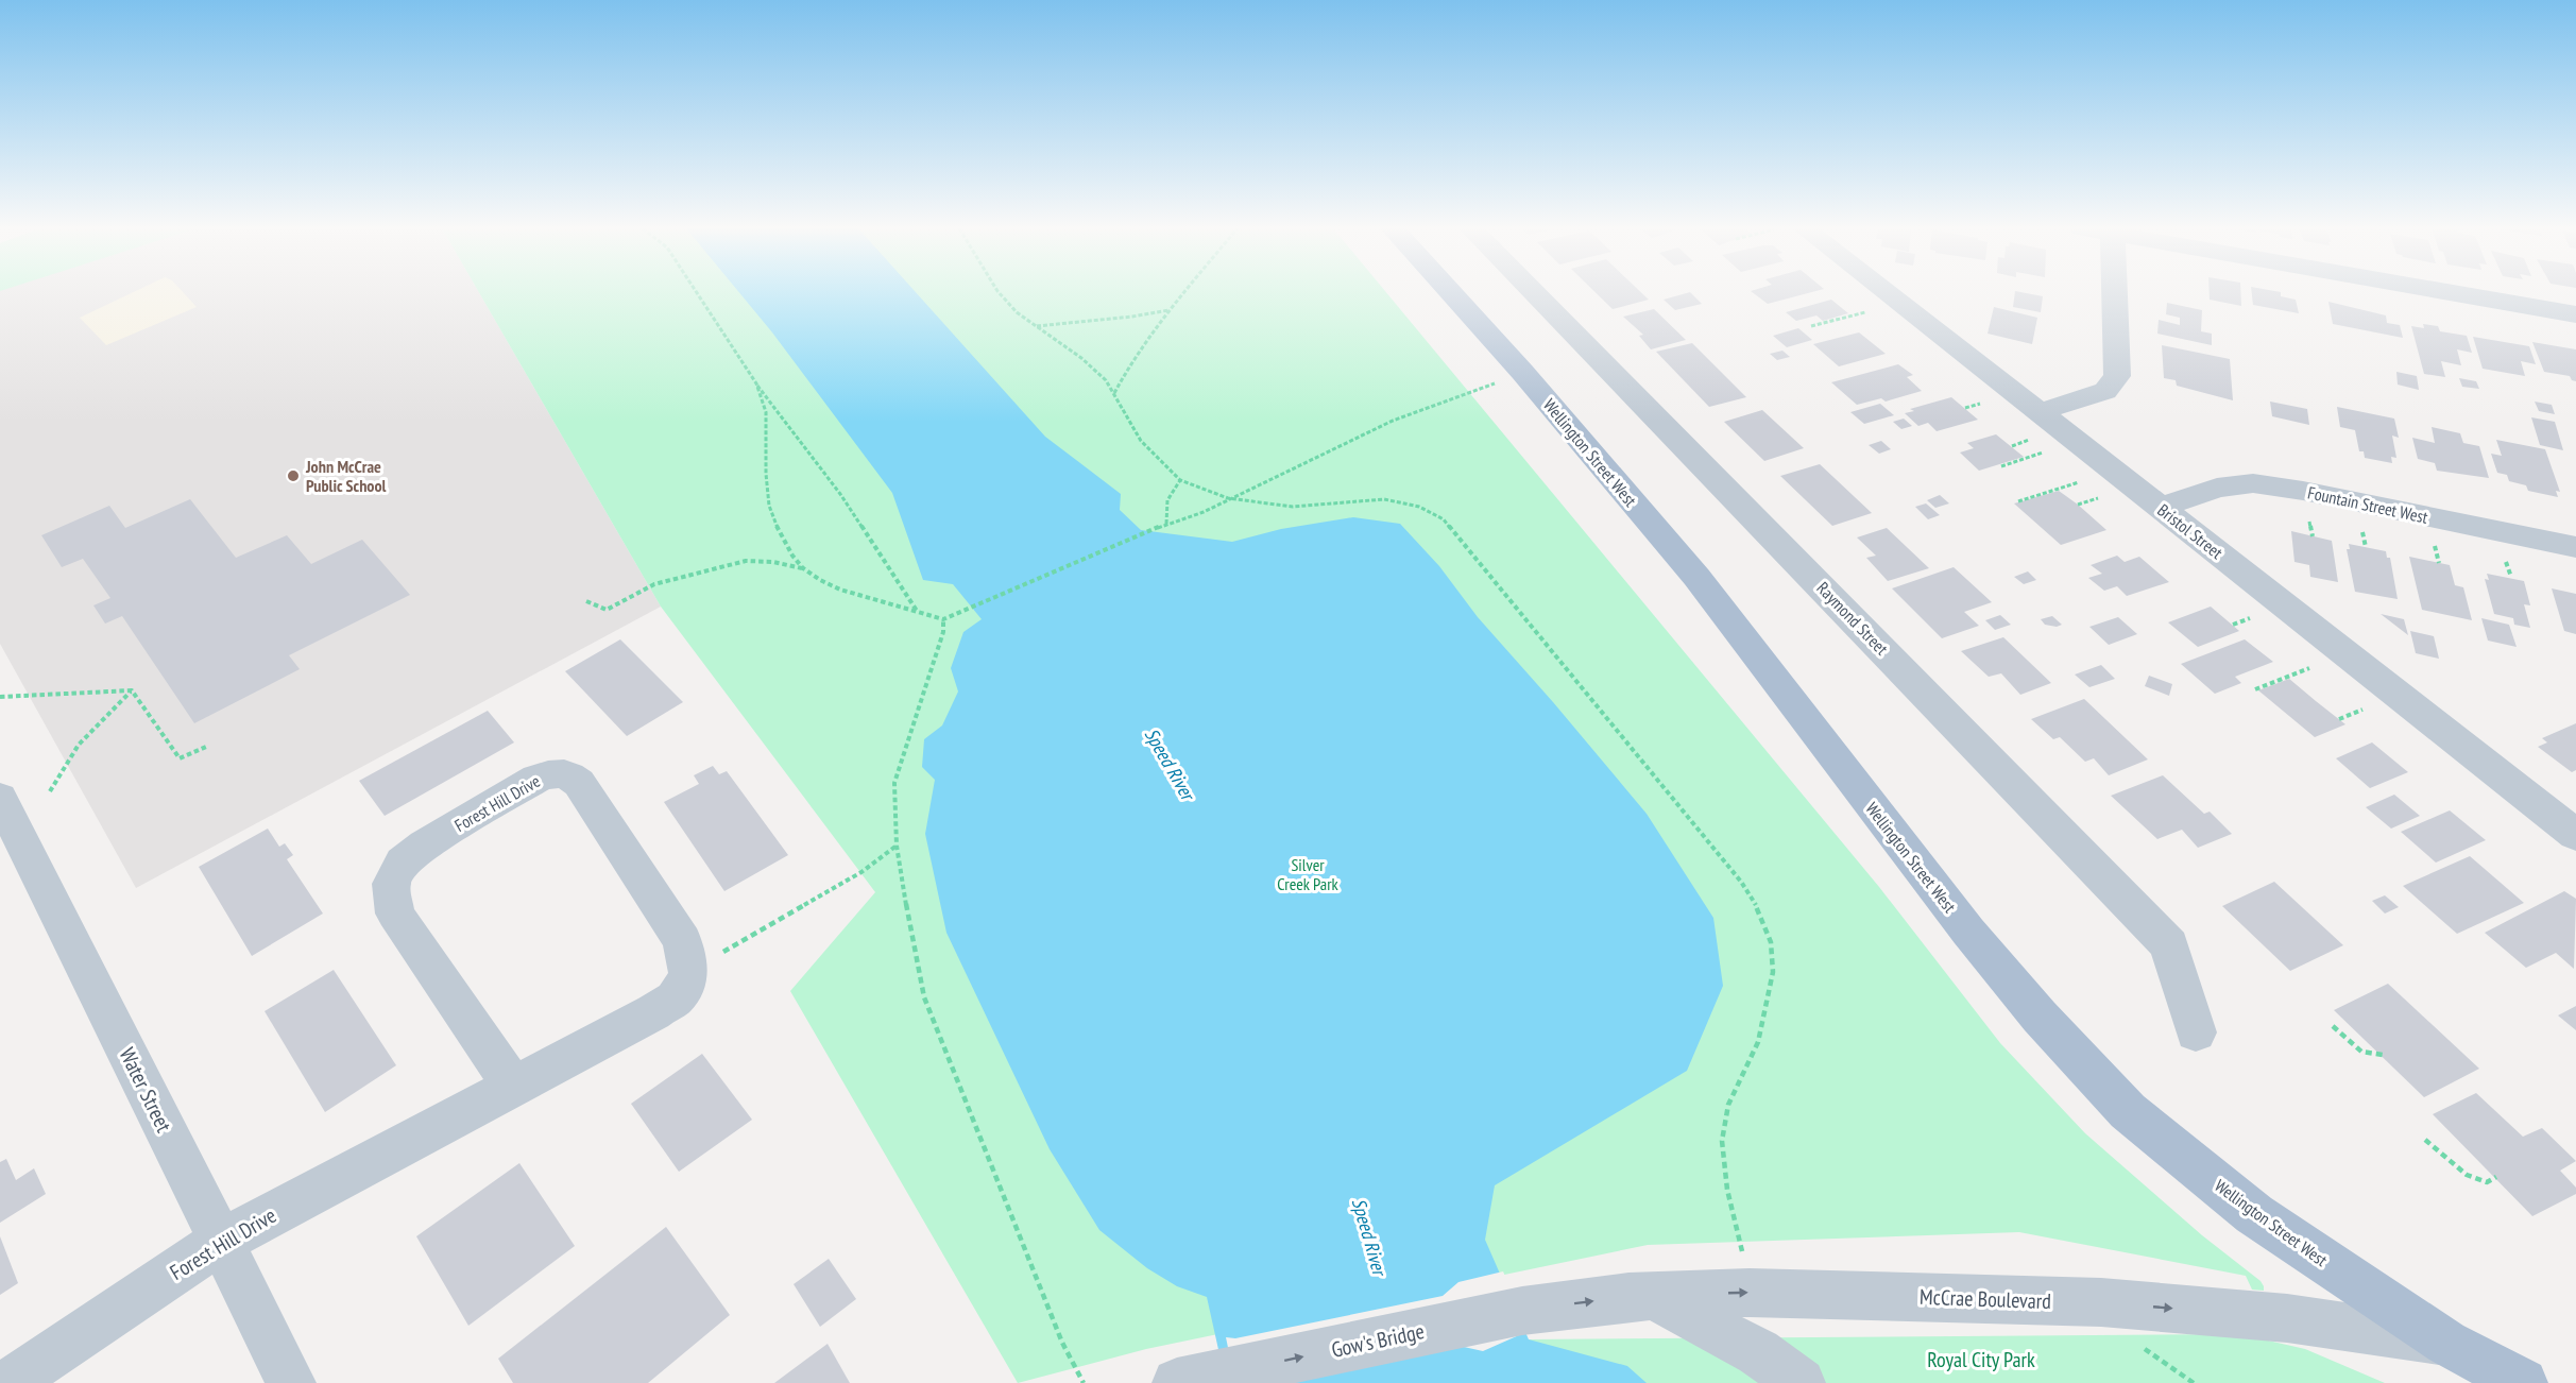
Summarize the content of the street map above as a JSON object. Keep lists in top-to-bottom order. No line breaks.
{"streets":{"main road":["Wellington Street West"],"street":["Fountain Street West","Bristol Street","Raymond Street","Forest Hill Drive","Water Street","McCrae Boulevard","Gow's Bridge"]},"crossings":[["Wellington Street West","McCrae Boulevard"],["Fountain Street West","Bristol Street"],["Forest Hill Drive","Water Street"],["McCrae Boulevard","Gow's Bridge"]],"one_way":["McCrae Boulevard","Gow's Bridge"],"water":["Speed River"],"parks":["Silver Creek Park","Royal City Park"],"places":["John McCrae Public School"]}
